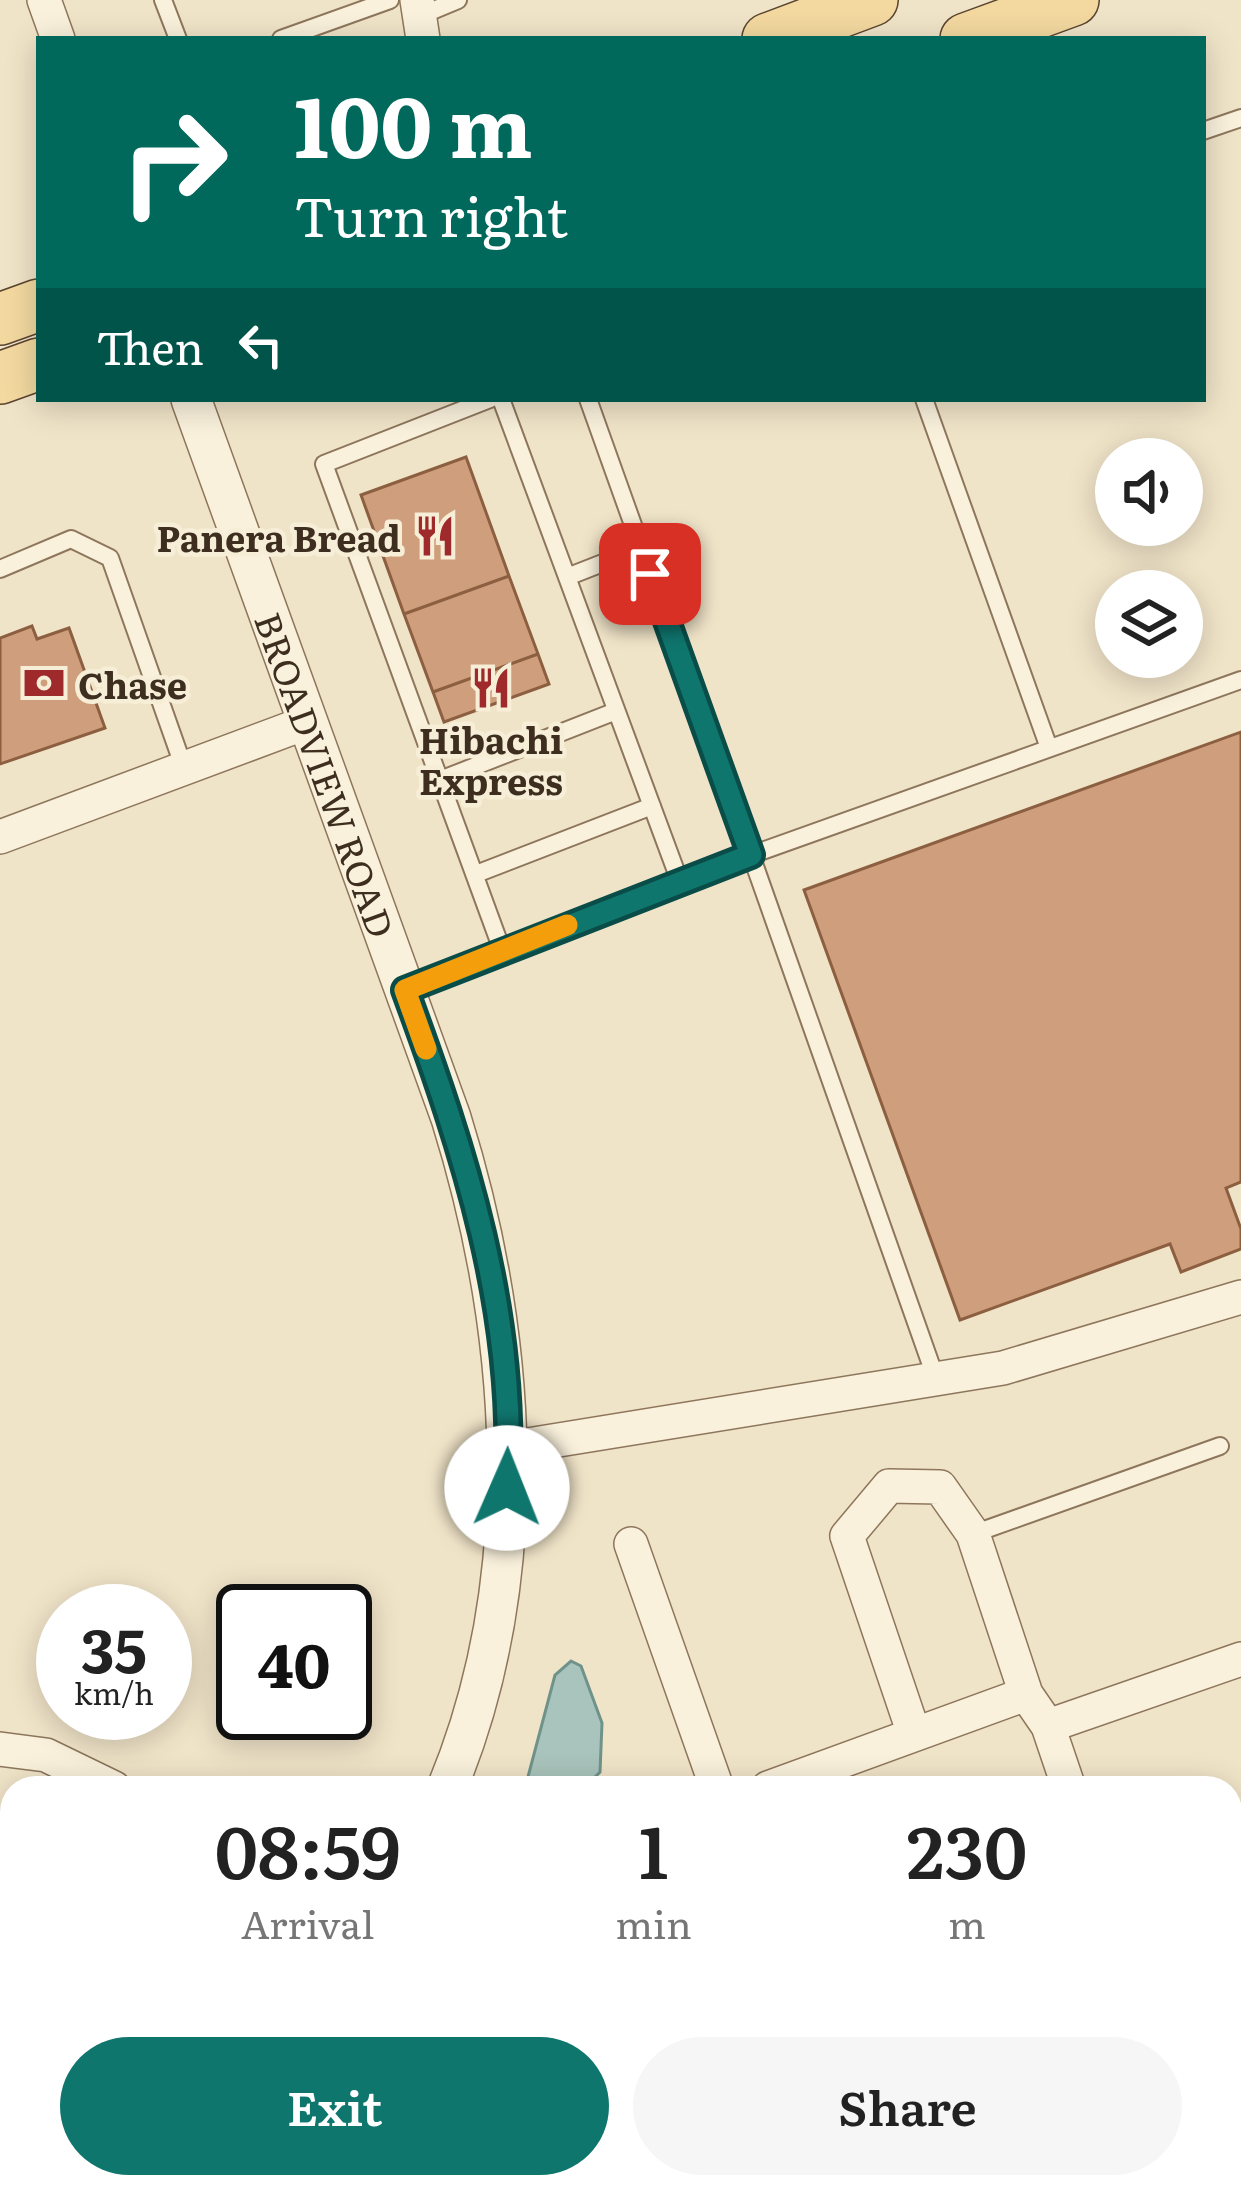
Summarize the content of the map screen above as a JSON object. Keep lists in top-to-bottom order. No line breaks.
{"streets":{"street":["BROADVIEW ROAD"]},"places":{"restaurant":["Panera Bread","Hibachi Express"],"bank":["Chase"]},"page":{"turn":["100 m","Turn right"],"then":"Then","speed":"35 km/h","limit":"40","eta":["08:59","Arrival","1","min","230","m"],"buttons":["Exit","Share"]}}
